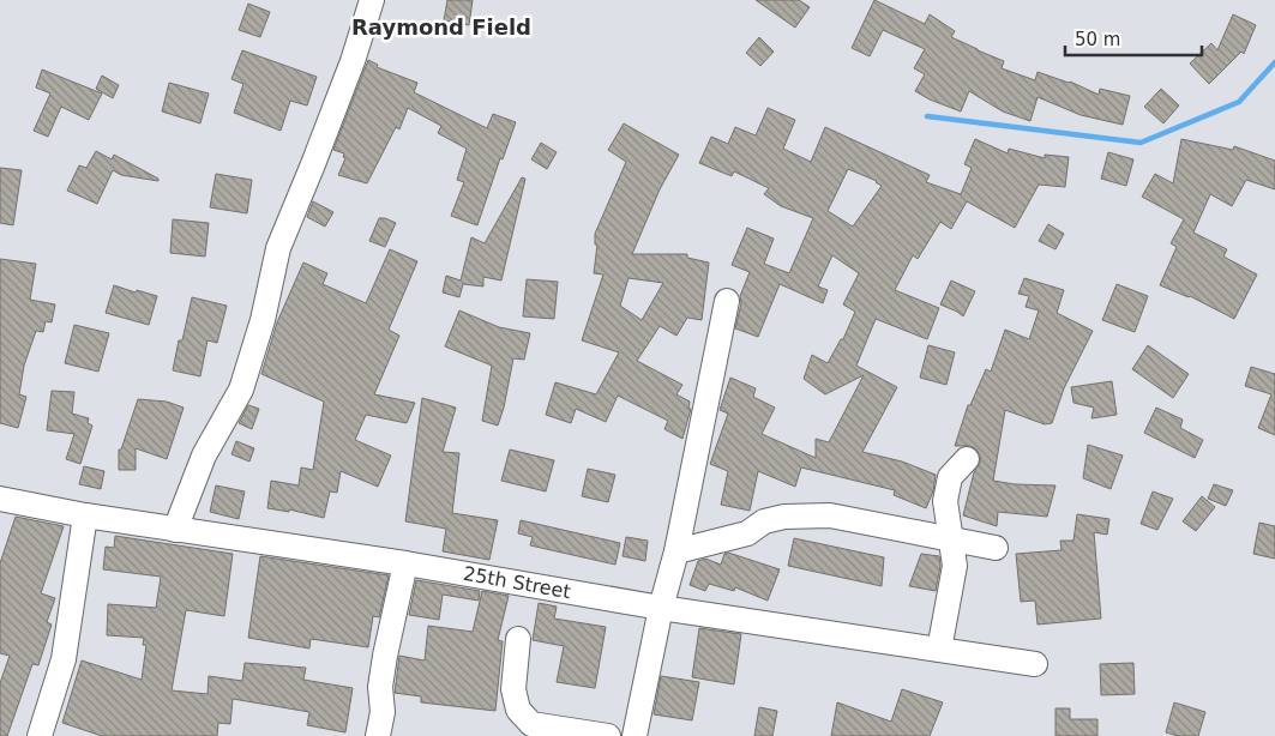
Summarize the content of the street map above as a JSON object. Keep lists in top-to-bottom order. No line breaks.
{"streets":{"street":["25th Street"]},"districts":["Raymond Field"],"scale_bar":"50 m"}
